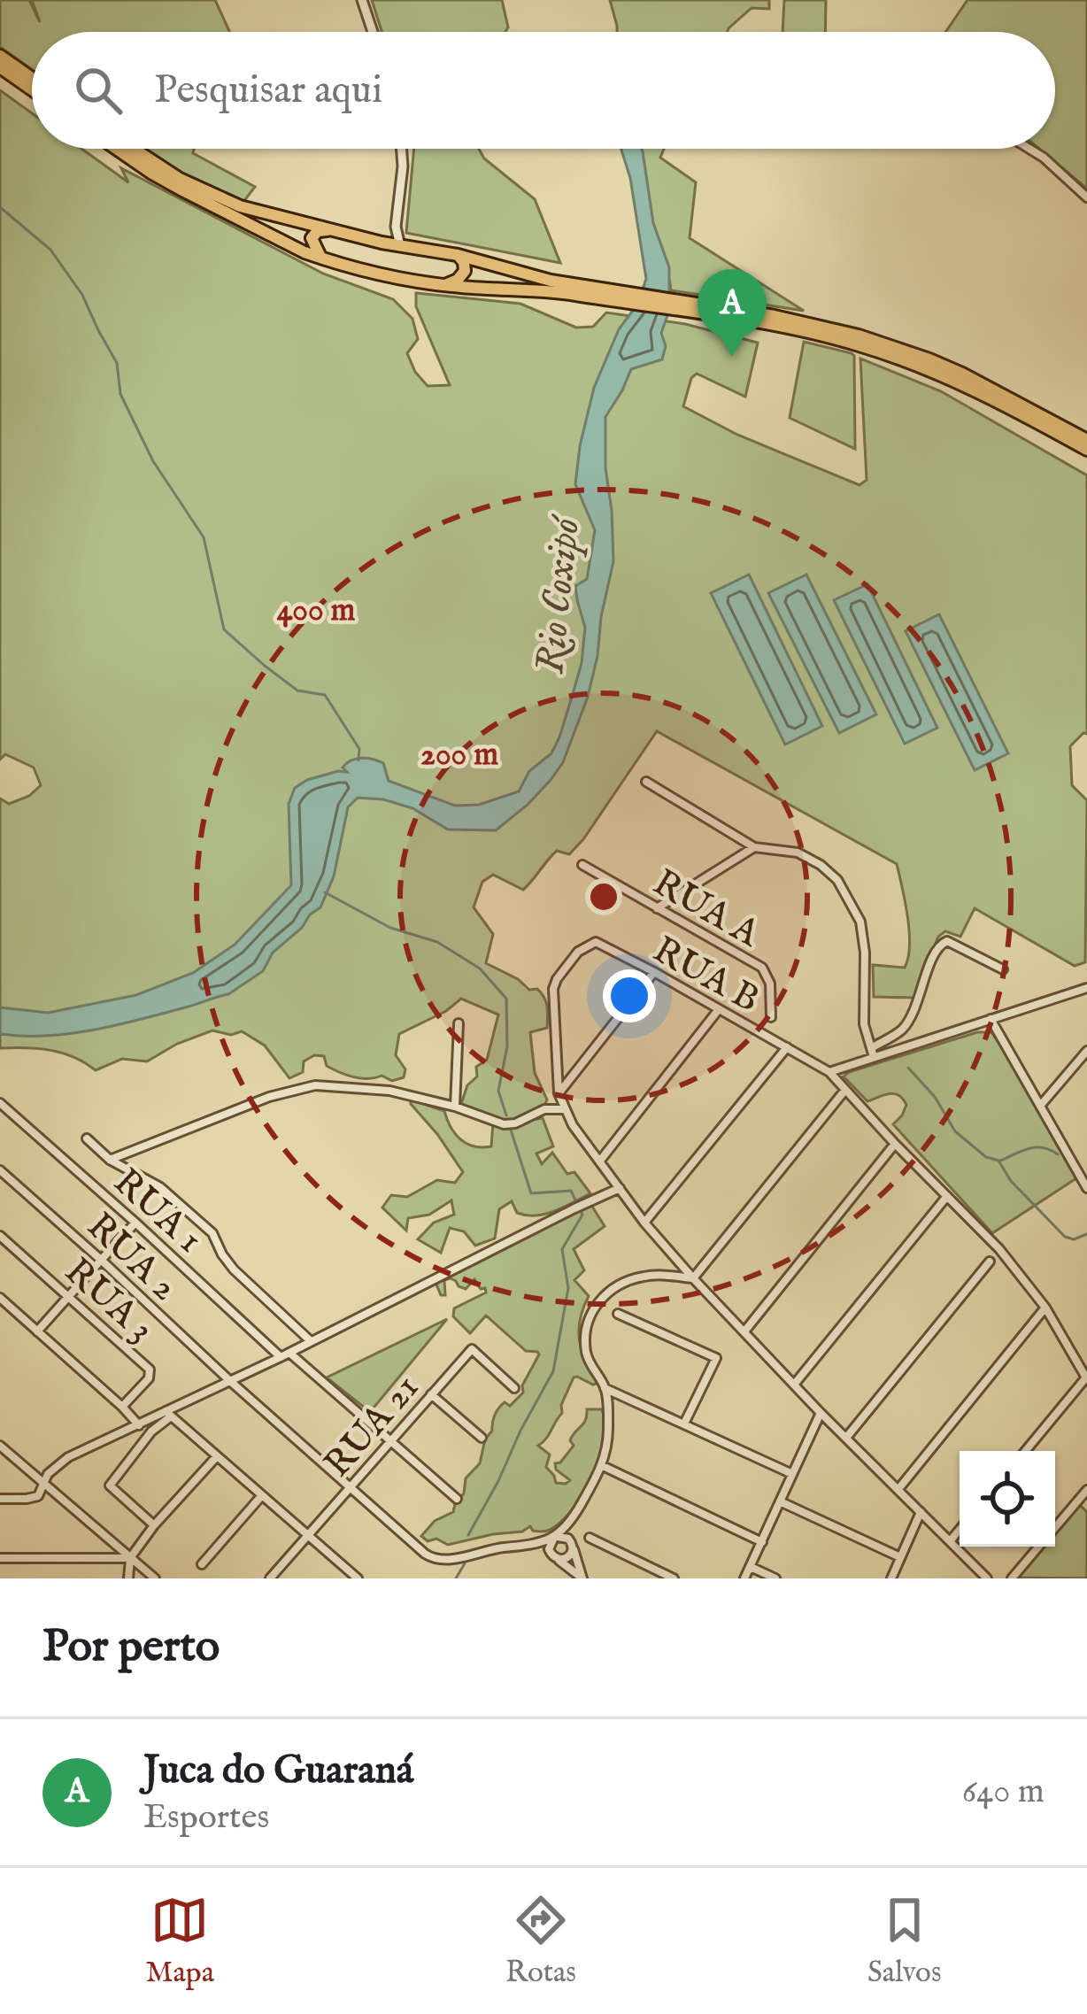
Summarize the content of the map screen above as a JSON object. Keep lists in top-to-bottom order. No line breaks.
{"streets":{"street":["RUA A","RUA B","RUA 1","RUA 2","RUA 3","RUA 21"]},"crossings":[["RUA A","RUA B"],["RUA 2","RUA 21"]],"water":["Rio Coxipó"],"page":{"search":"Pesquisar aqui","pins":"A","heading":"Por perto","list":[{"mark":"A","name":"Juca do Guaraná","note":"Esportes","value":"640 m"}],"nav":["Mapa","Rotas","Salvos"]},"rings":["400 m","200 m"]}
